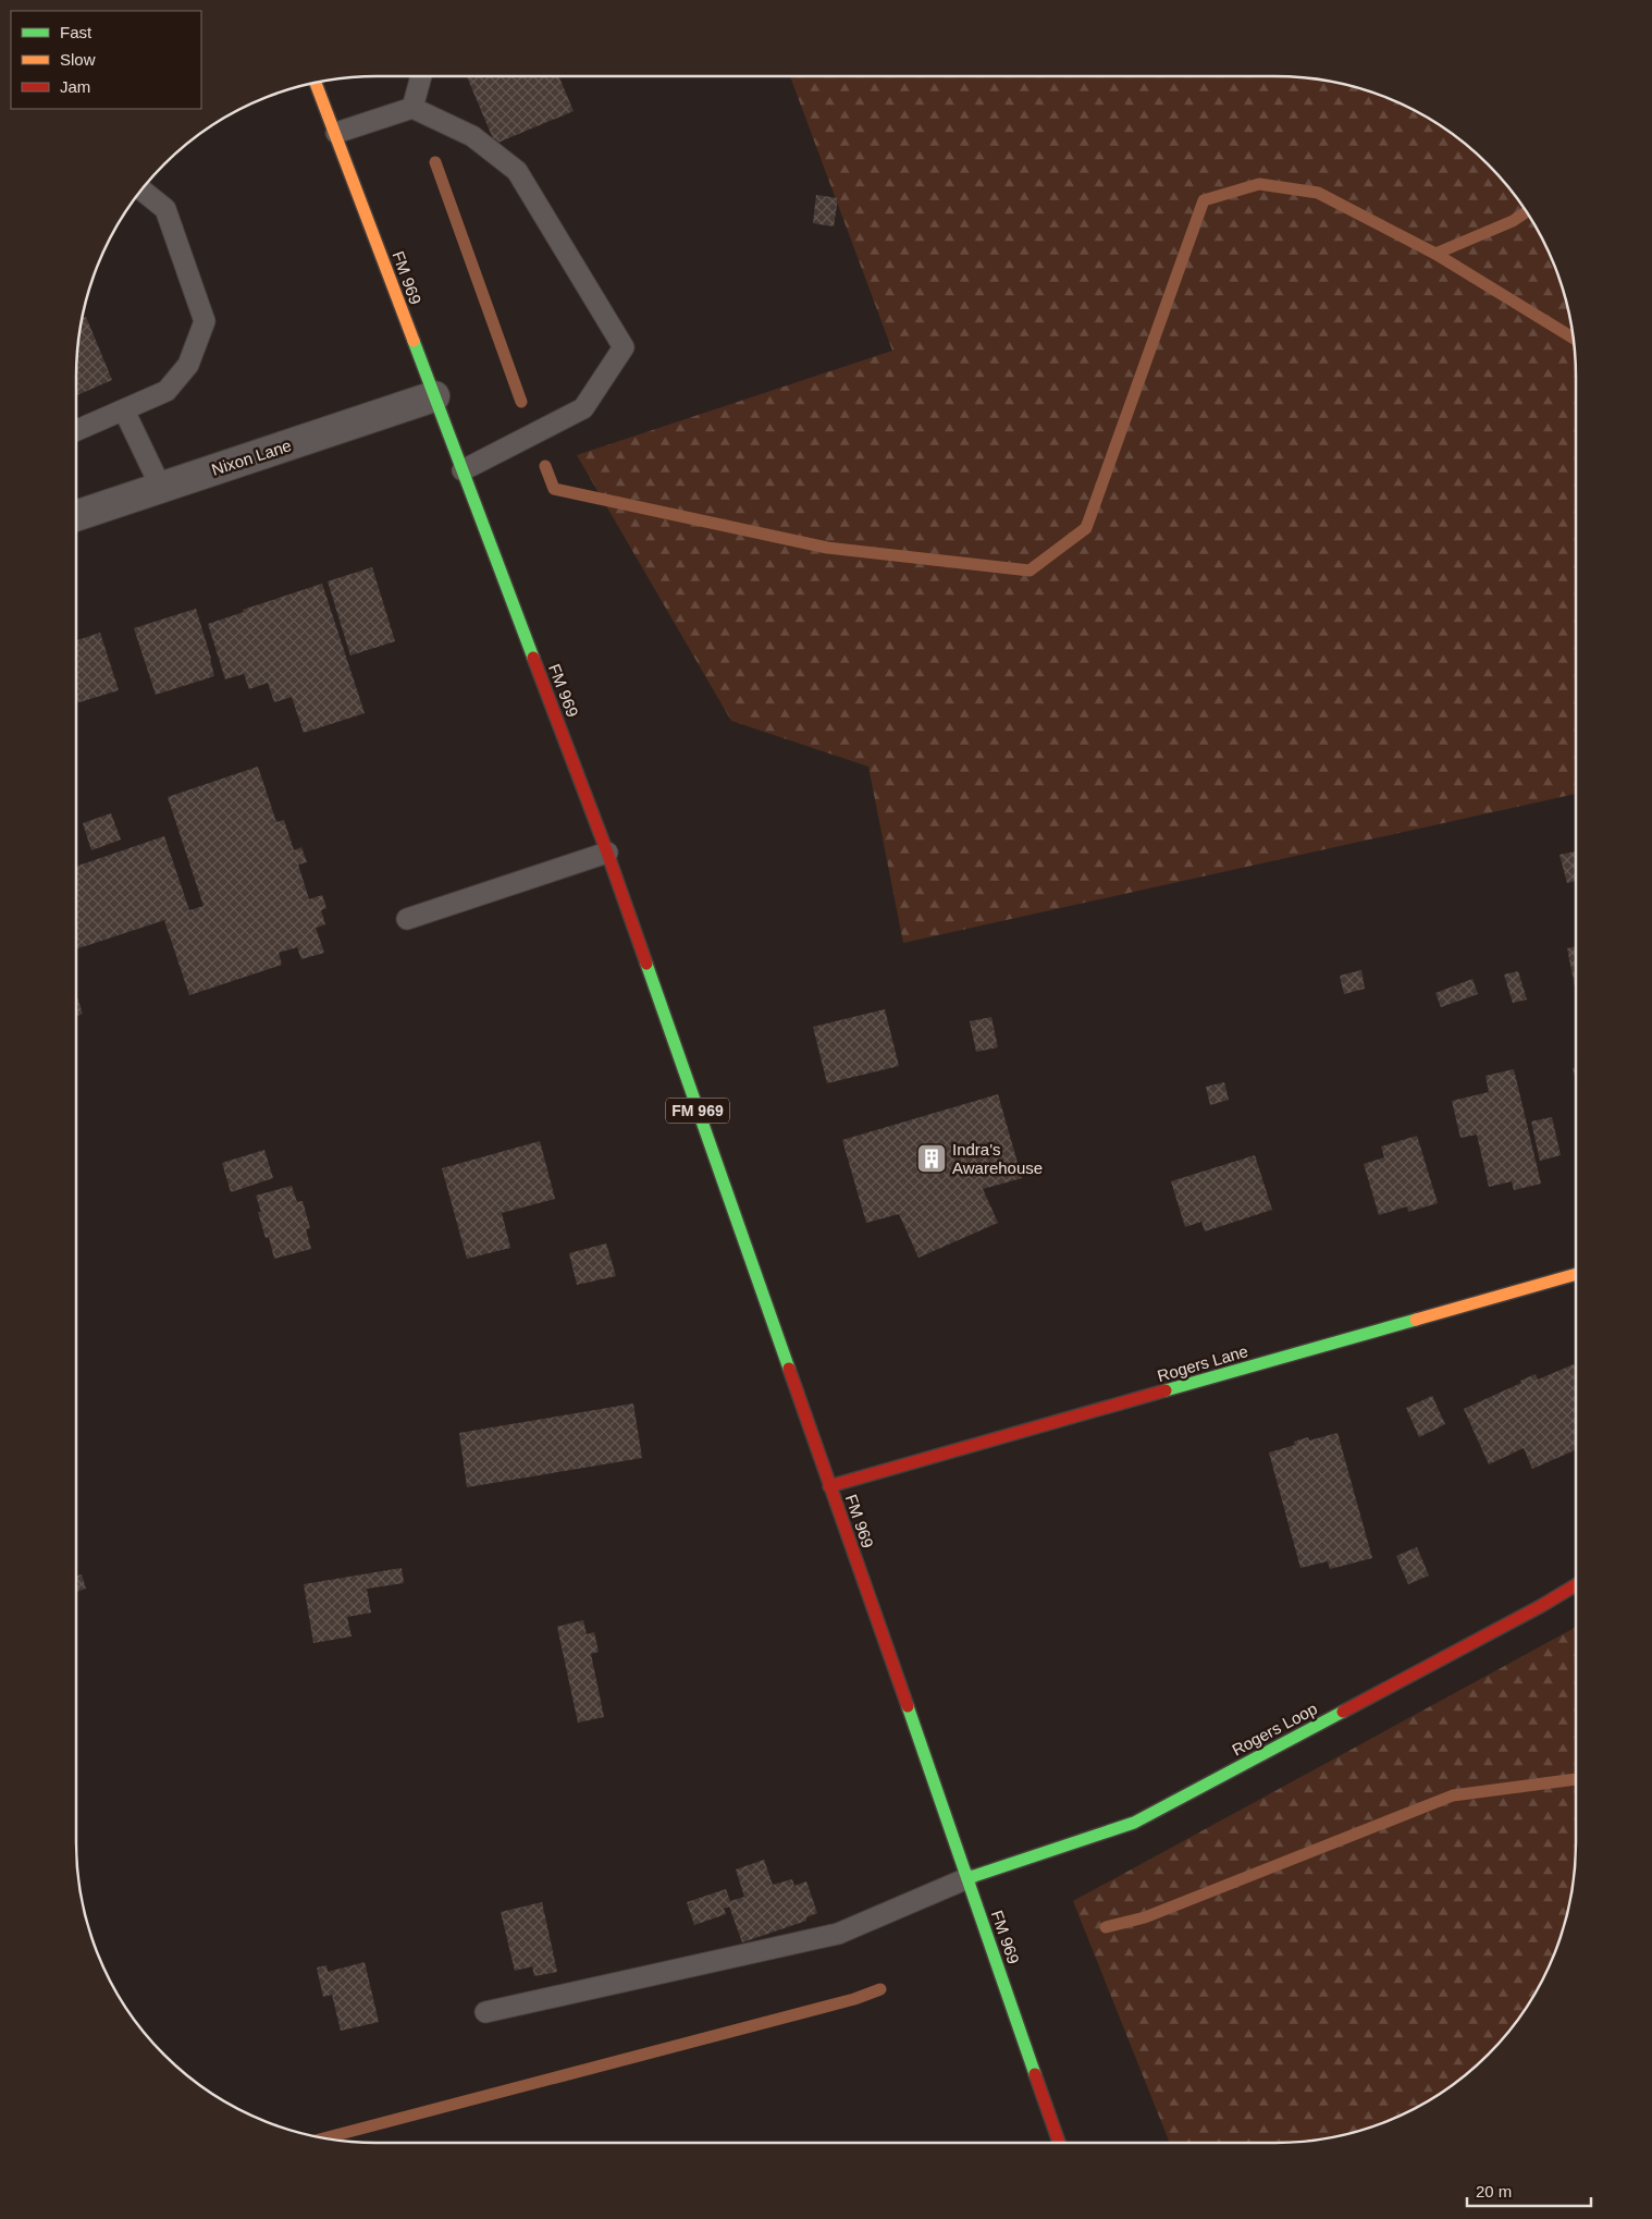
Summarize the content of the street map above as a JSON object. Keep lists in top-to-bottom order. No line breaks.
{"streets":{"main road":["FM 969","Rogers Lane","Rogers Loop"],"street":["Nixon Lane"]},"crossings":[["FM 969","Nixon Lane"],["FM 969","Rogers Lane"],["FM 969","Rogers Loop"]],"places":{"building":["Indra's Awarehouse"]},"legend":["Fast","Slow","Jam"],"scale_bar":"20 m"}
